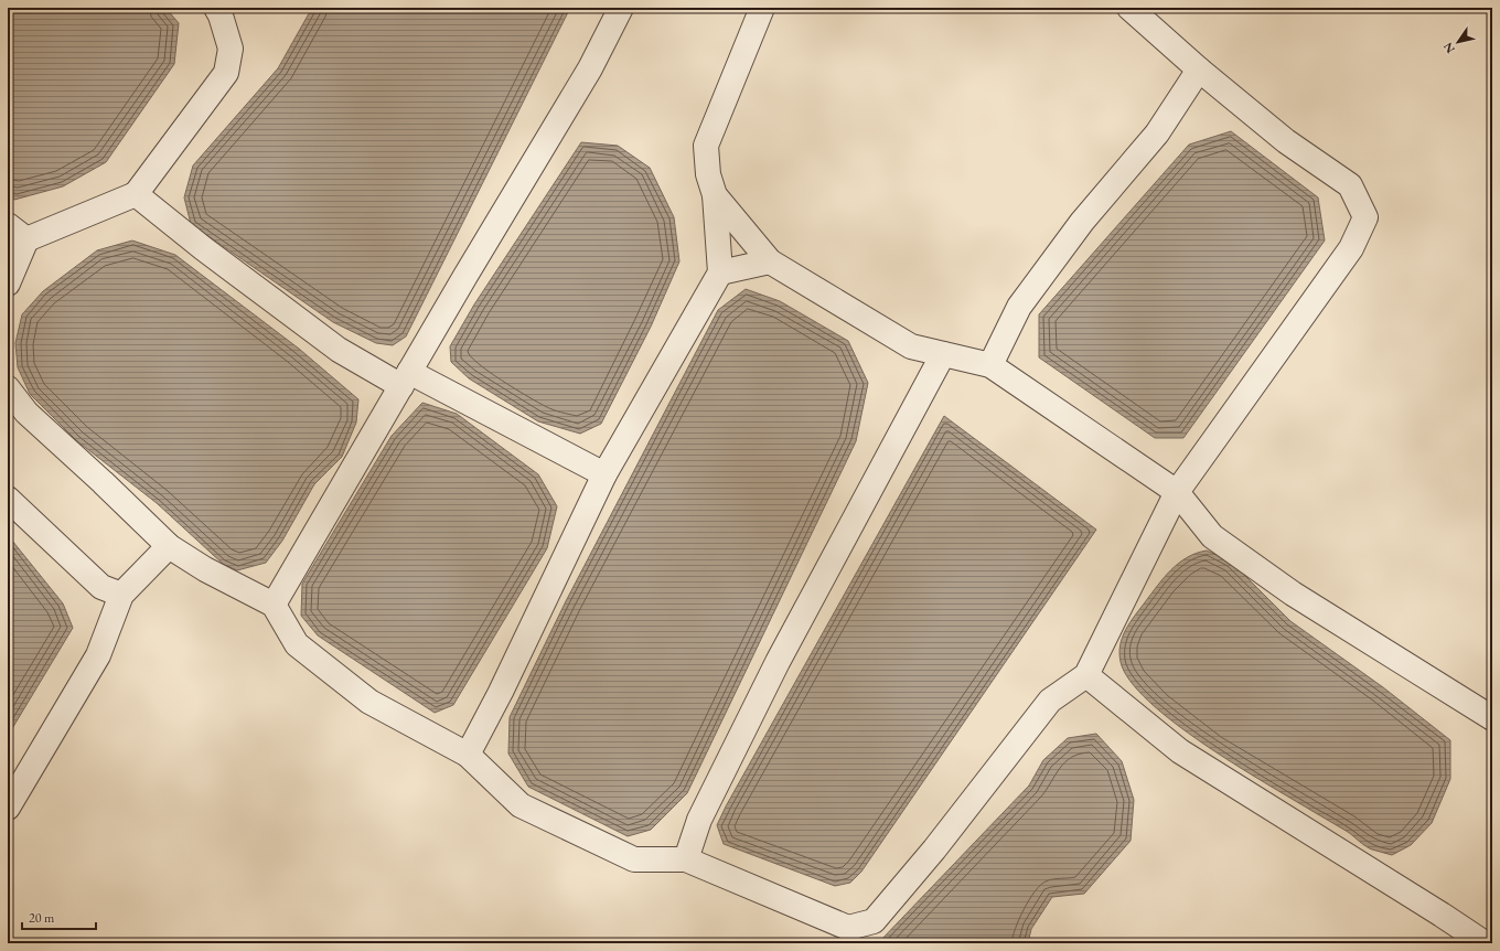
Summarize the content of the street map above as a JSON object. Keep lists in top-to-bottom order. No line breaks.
{"scale_bar":"20 m","north":"bottom left"}
